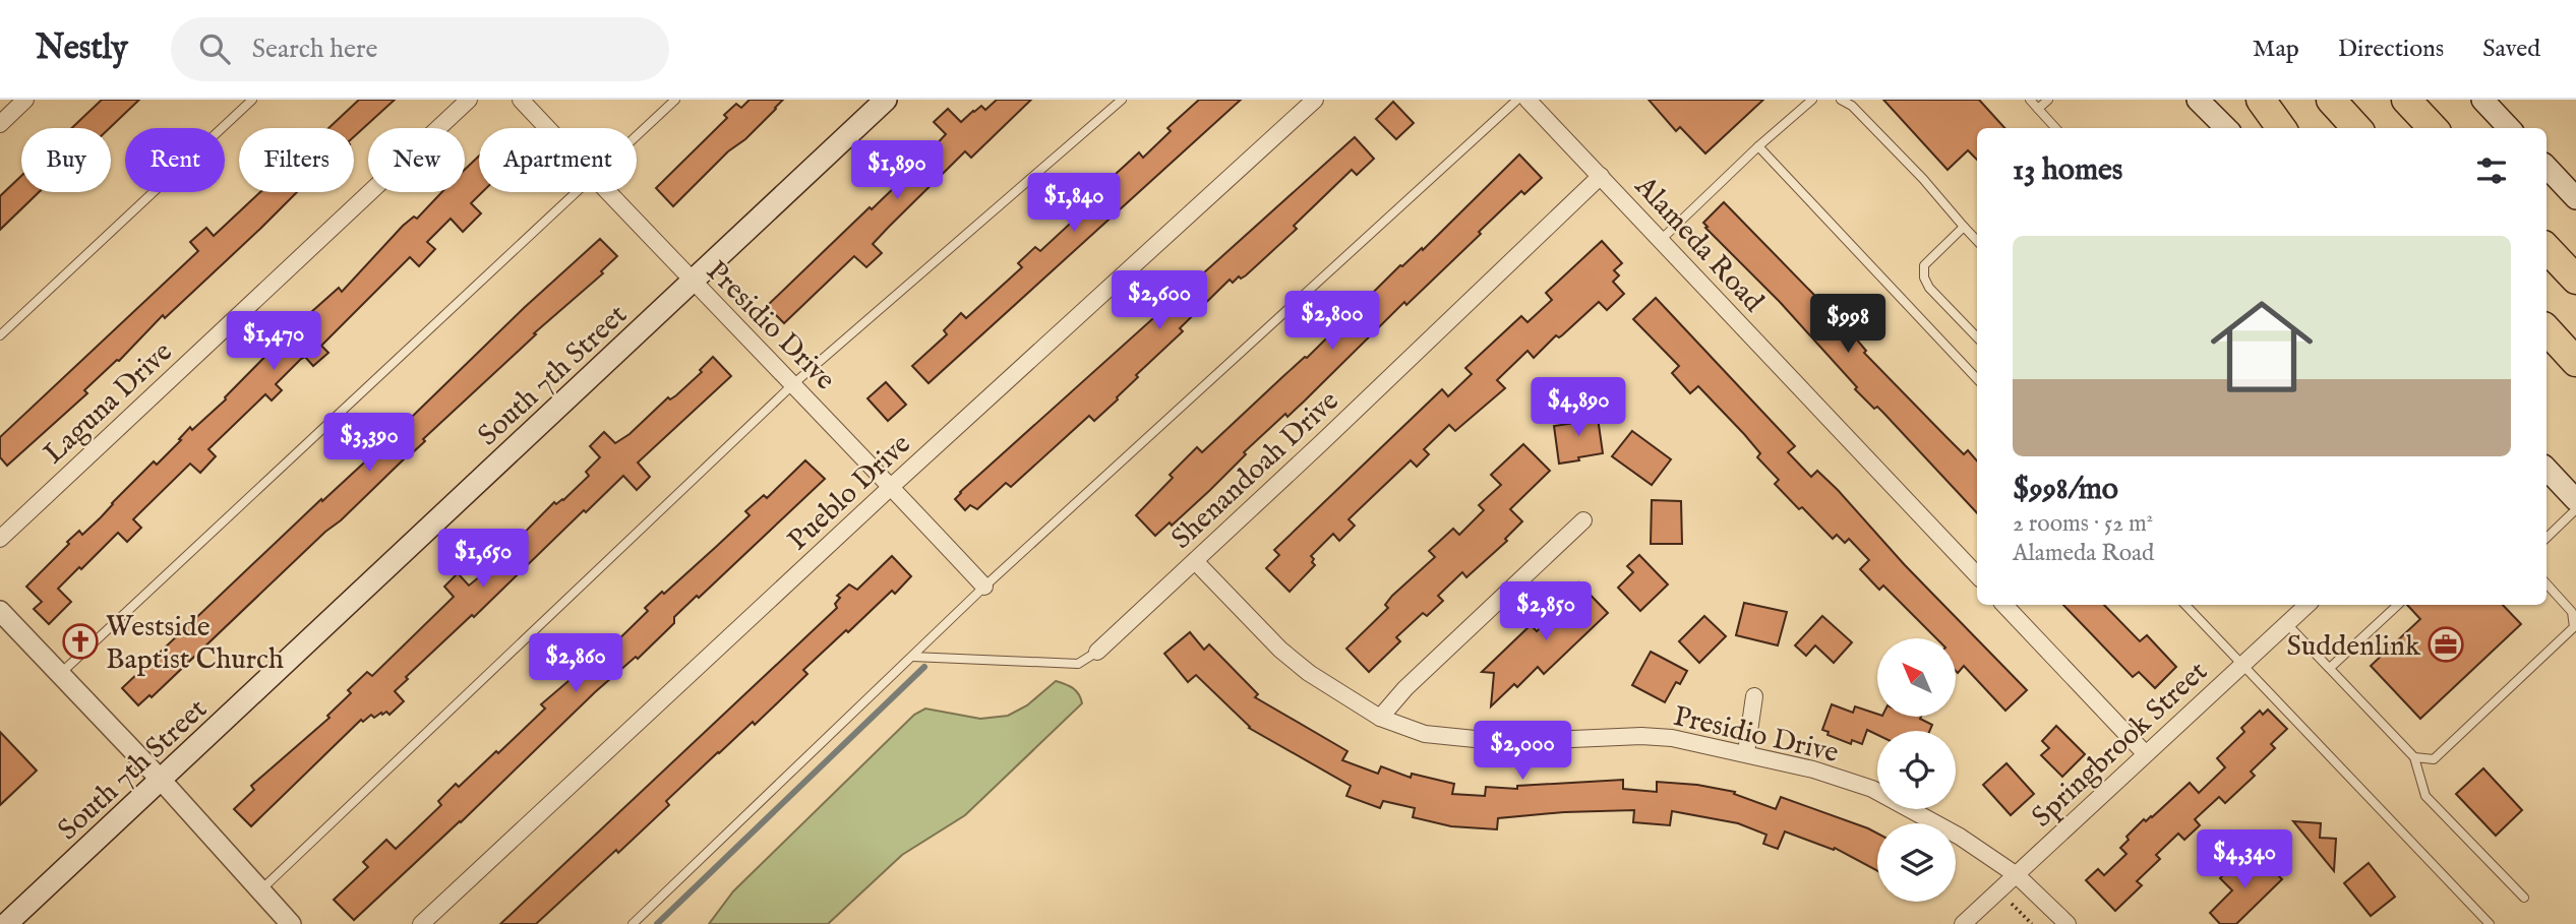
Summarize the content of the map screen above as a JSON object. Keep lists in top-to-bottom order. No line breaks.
{"streets":{"main road":["South 7th Street"],"street":["Alameda Road","Presidio Drive","Laguna Drive","Shenandoah Drive","Pueblo Drive","Springbrook Street"]},"crossings":[["Alameda Road","Shenandoah Drive"],["Presidio Drive","South 7th Street"],["Presidio Drive","Shenandoah Drive"],["Presidio Drive","Pueblo Drive"],["Presidio Drive","Springbrook Street"]],"places":{"church":["Westside Baptist Church"],"office":["Suddenlink"]},"north":"top left","page":{"header":"Nestly","search":"Search here","nav":["Map","Directions","Saved"],"chip":["Buy","Rent","Filters","New","Apartment"],"heading":"13 homes","price":["$1,890","$1,840","$2,600","$2,800","$998","$1,470","$4,890","$3,390","$1,650","$2,850","$2,860","$2,000","$4,340"],"list":[{"name":"$998/mo","note":"2 rooms · 52 m² · Alameda Road"}]}}
